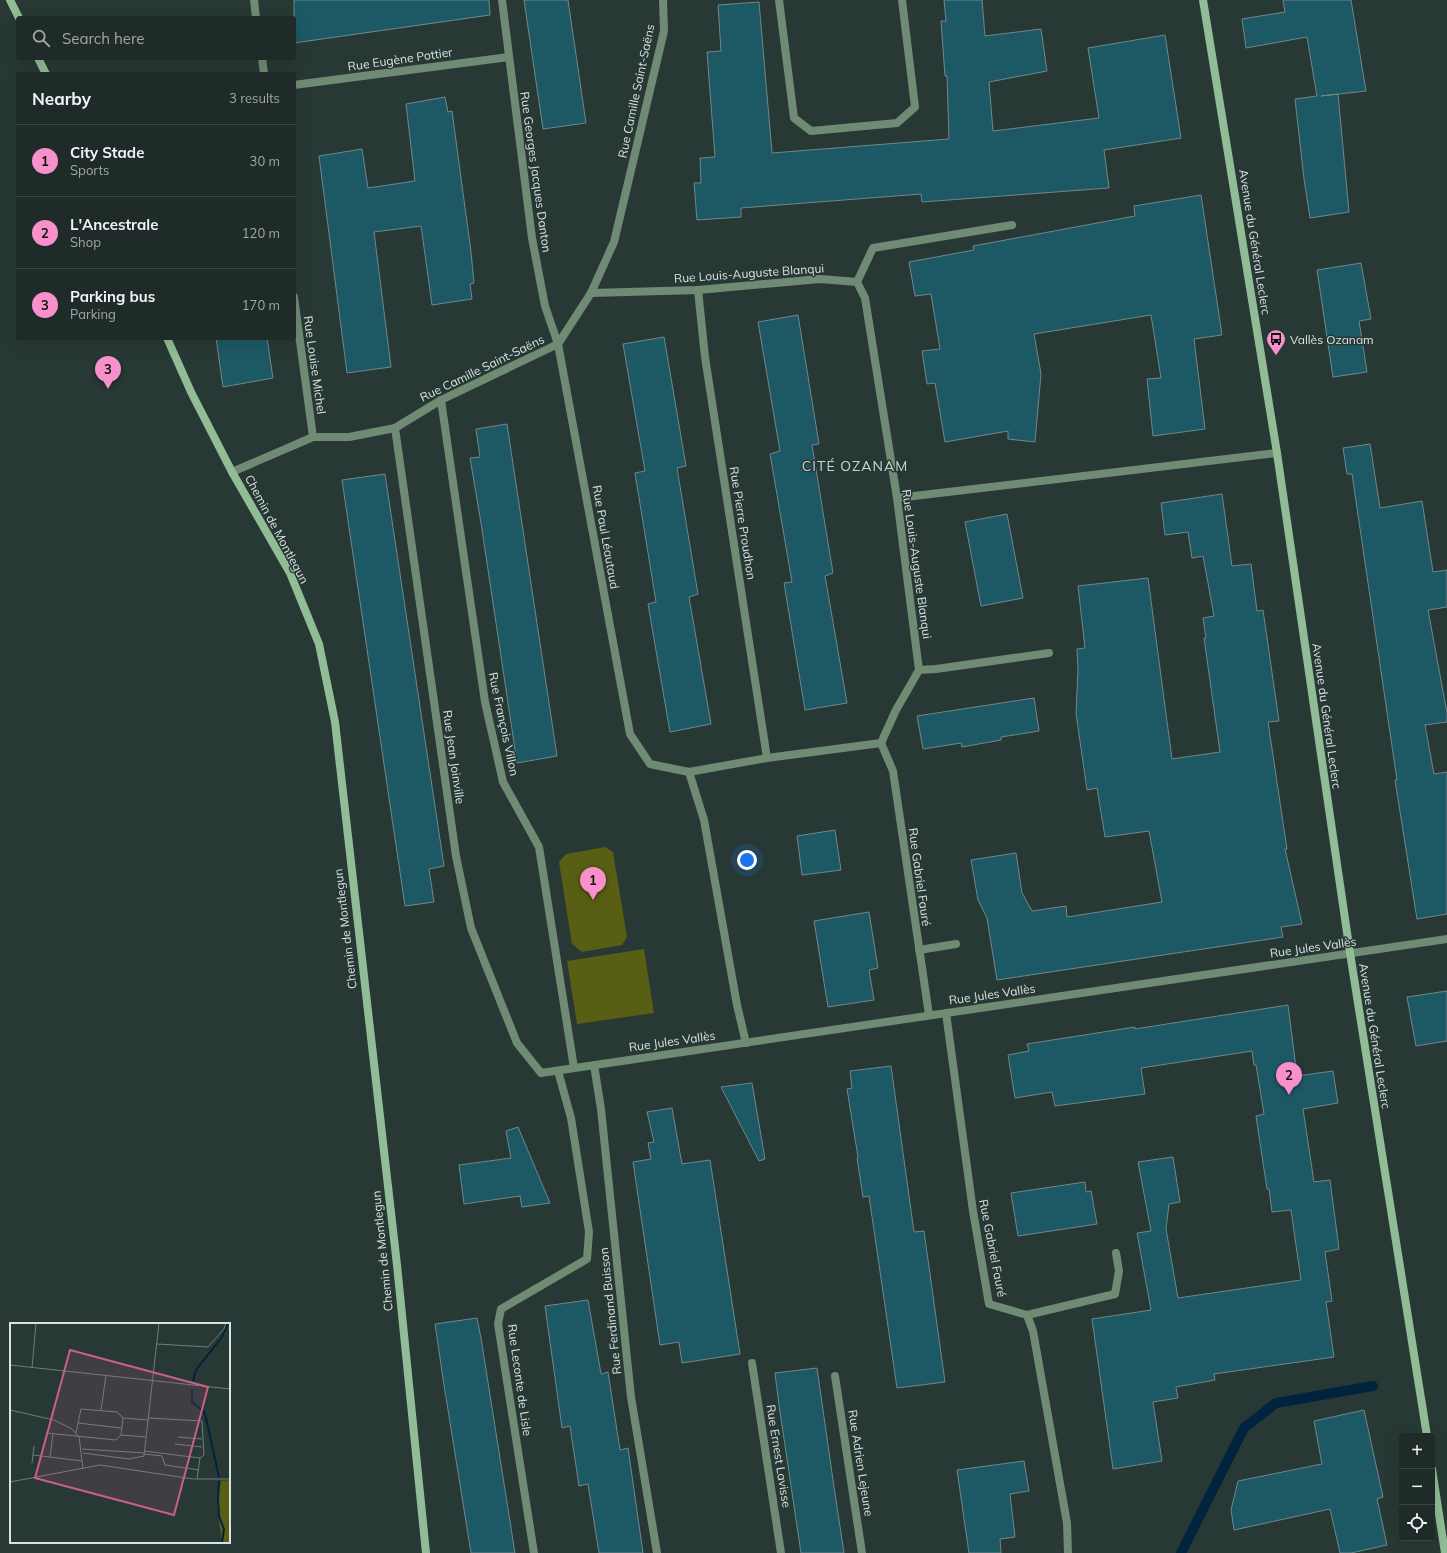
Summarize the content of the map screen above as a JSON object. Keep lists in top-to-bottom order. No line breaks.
{"streets":{"main road":["Avenue du Général Leclerc","Chemin de Montlegun"],"street":["Rue Eugène Pottier","Rue Camille Saint-Saëns","Rue Georges Jacques Danton","Rue Louis-Auguste Blanqui","Rue Louise Michel","Rue Pierre Proudhon","Rue Paul Léautaud","Rue François Villon","Rue Jean Joinville","Rue Gabriel Fauré","Rue Jules Vallès","Rue Ferdinand Buisson","Rue Leconte de Lisle","Rue Ernest Lavisse","Rue Adrien Lejeune"]},"crossings":[["Rue Eugène Pottier","Rue Georges Jacques Danton"],["Rue Camille Saint-Saëns","Rue Georges Jacques Danton"],["Rue Camille Saint-Saëns","Rue Louis-Auguste Blanqui"],["Rue Camille Saint-Saëns","Rue Louise Michel"],["Rue Camille Saint-Saëns","Chemin de Montlegun"],["Rue Camille Saint-Saëns","Rue Paul Léautaud"],["Rue Camille Saint-Saëns","Rue François Villon"],["Rue Camille Saint-Saëns","Rue Jean Joinville"],["Rue Georges Jacques Danton","Rue Paul Léautaud"],["Avenue du Général Leclerc","Rue Jules Vallès"],["Rue Louis-Auguste Blanqui","Rue Pierre Proudhon"],["Rue François Villon","Rue Jules Vallès"],["Rue Jean Joinville","Rue Jules Vallès"],["Rue Gabriel Fauré","Rue Jules Vallès"],["Rue Jules Vallès","Rue Ferdinand Buisson"],["Rue Jules Vallès","Rue Leconte de Lisle"]],"districts":["CITÉ OZANAM"],"places":{"bus stop":["Vallès Ozanam"]},"page":{"search":"Search here","heading":["Nearby","3 results"],"list":[{"mark":"1","name":"City Stade","note":"Sports","value":"30 m"},{"mark":"2","name":"L'Ancestrale","note":"Shop","value":"120 m"},{"mark":"3","name":"Parking bus","note":"Parking","value":"170 m"}],"pins":["3","1","2"],"map_buttons":["+","−"]}}
